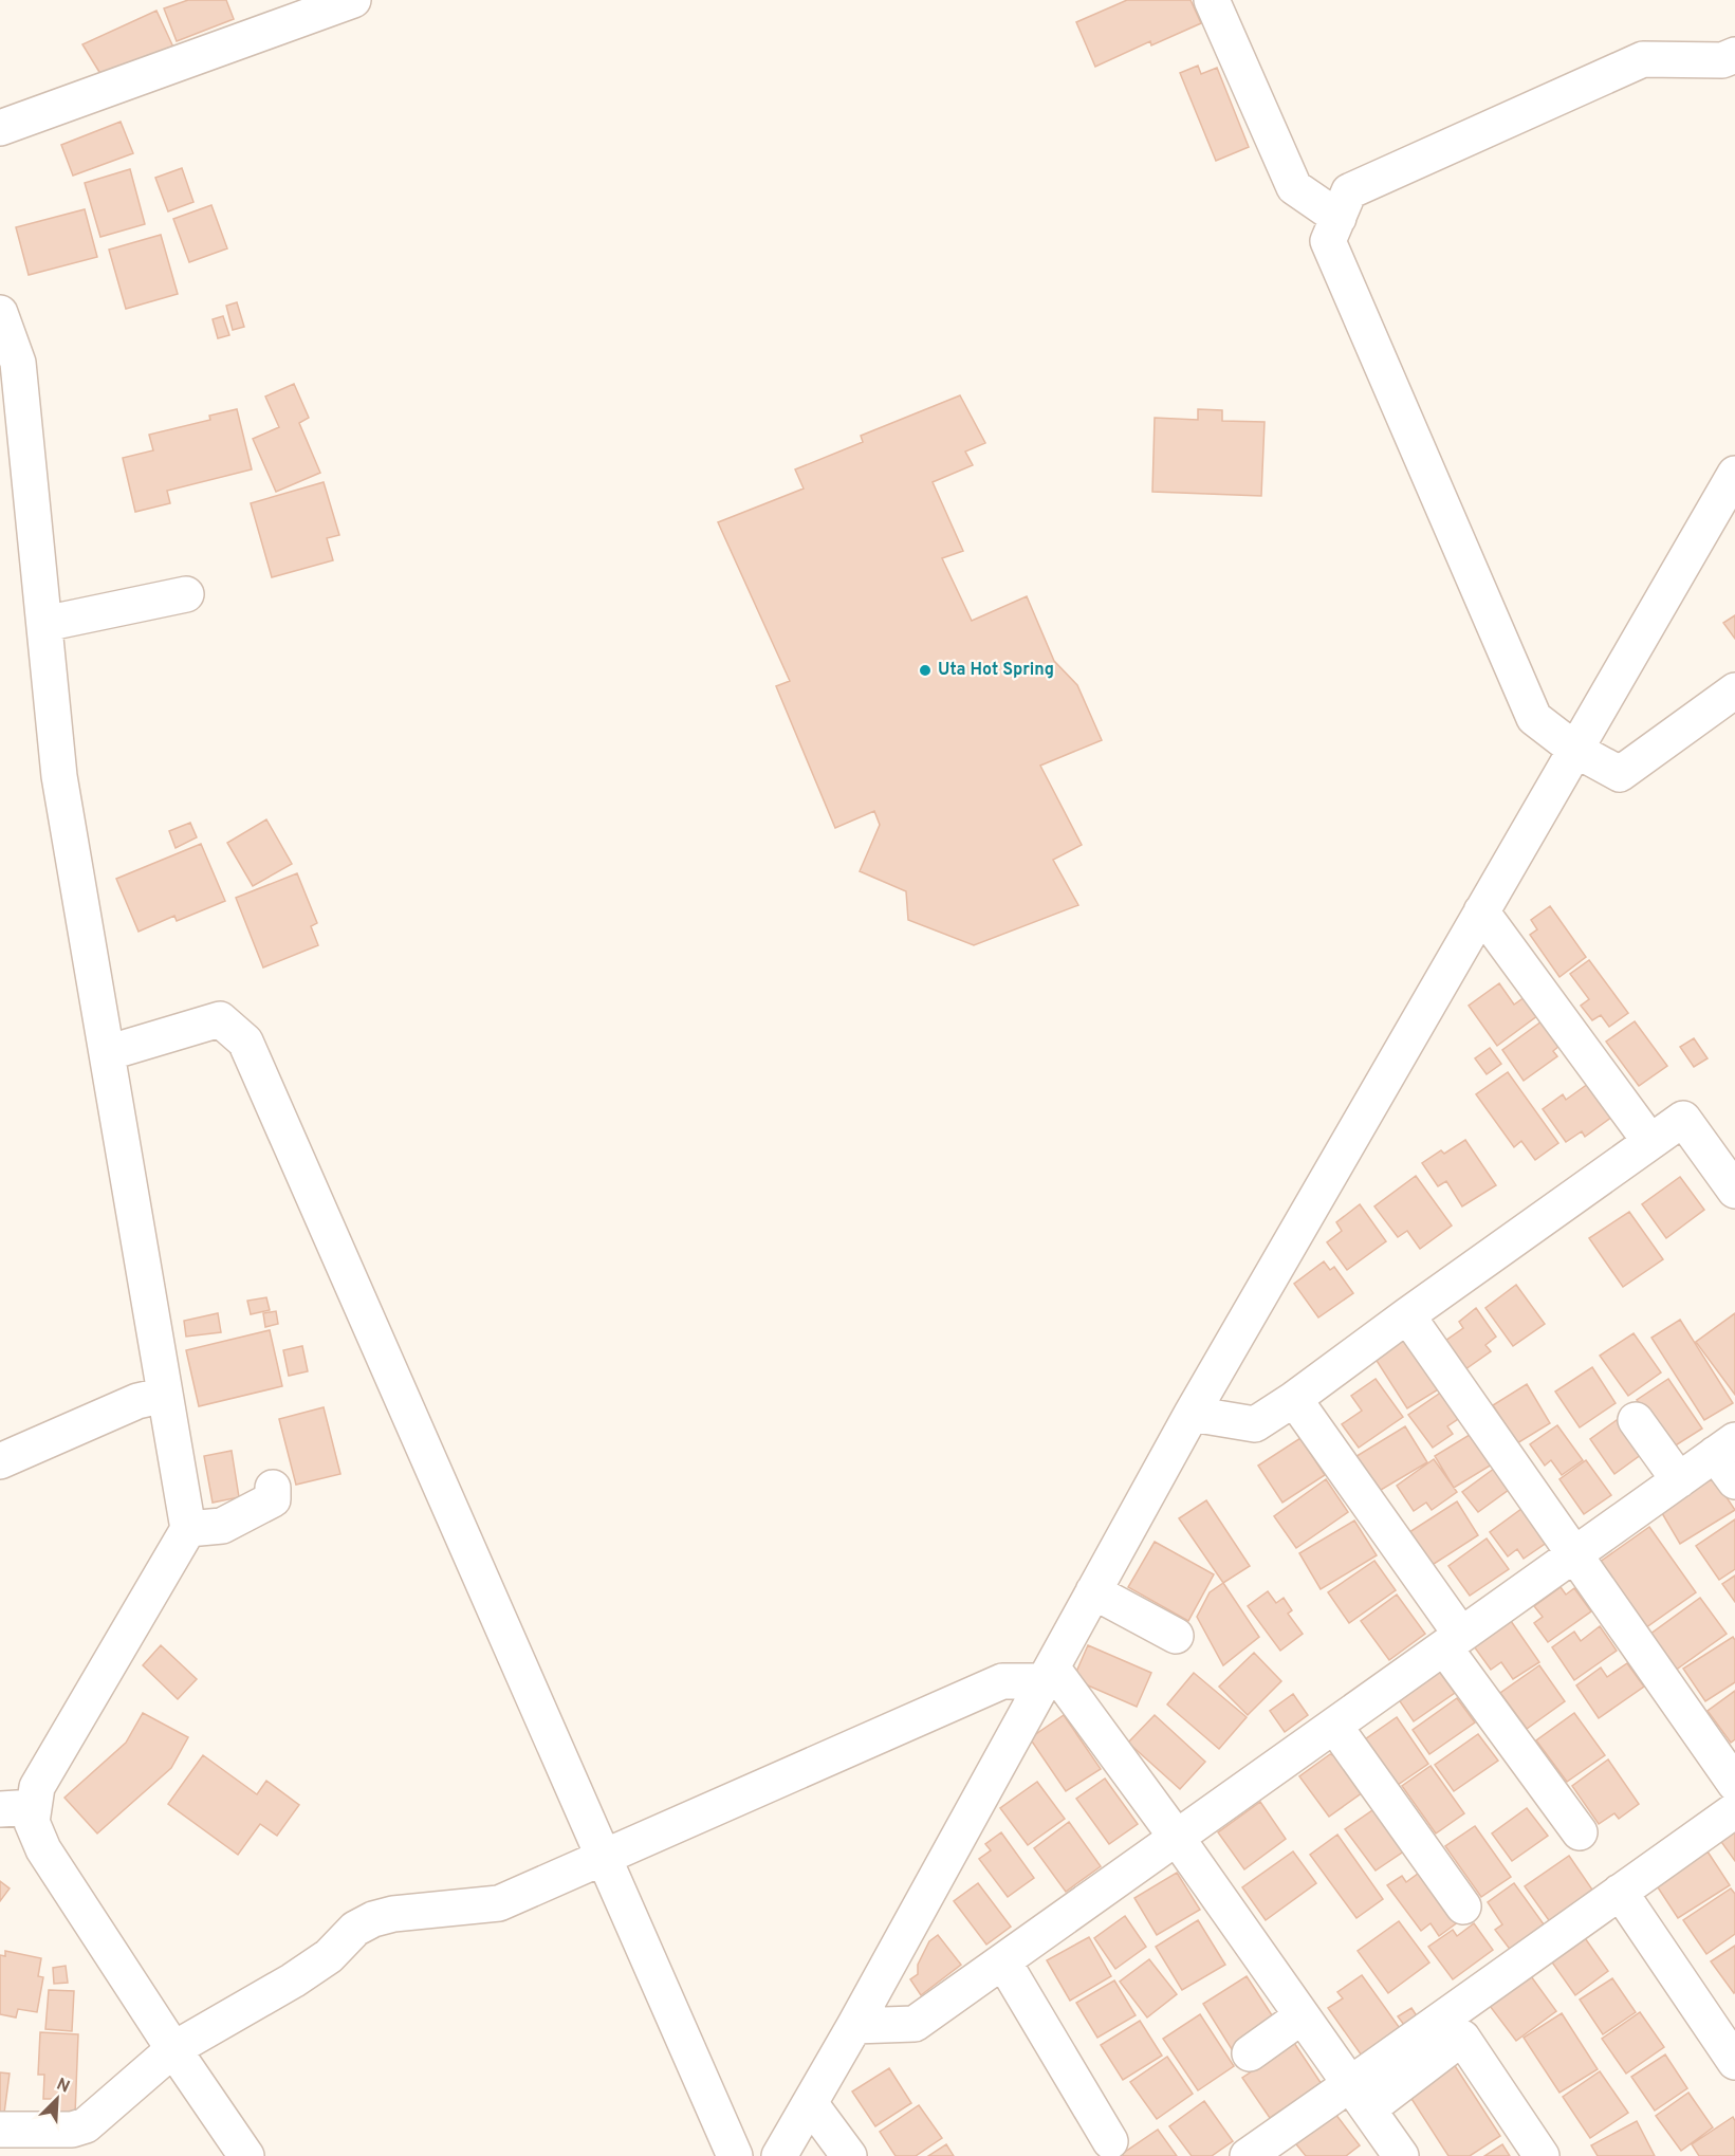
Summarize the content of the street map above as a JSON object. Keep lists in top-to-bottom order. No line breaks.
{"places":["Uta Hot Spring"],"north":"top right"}
